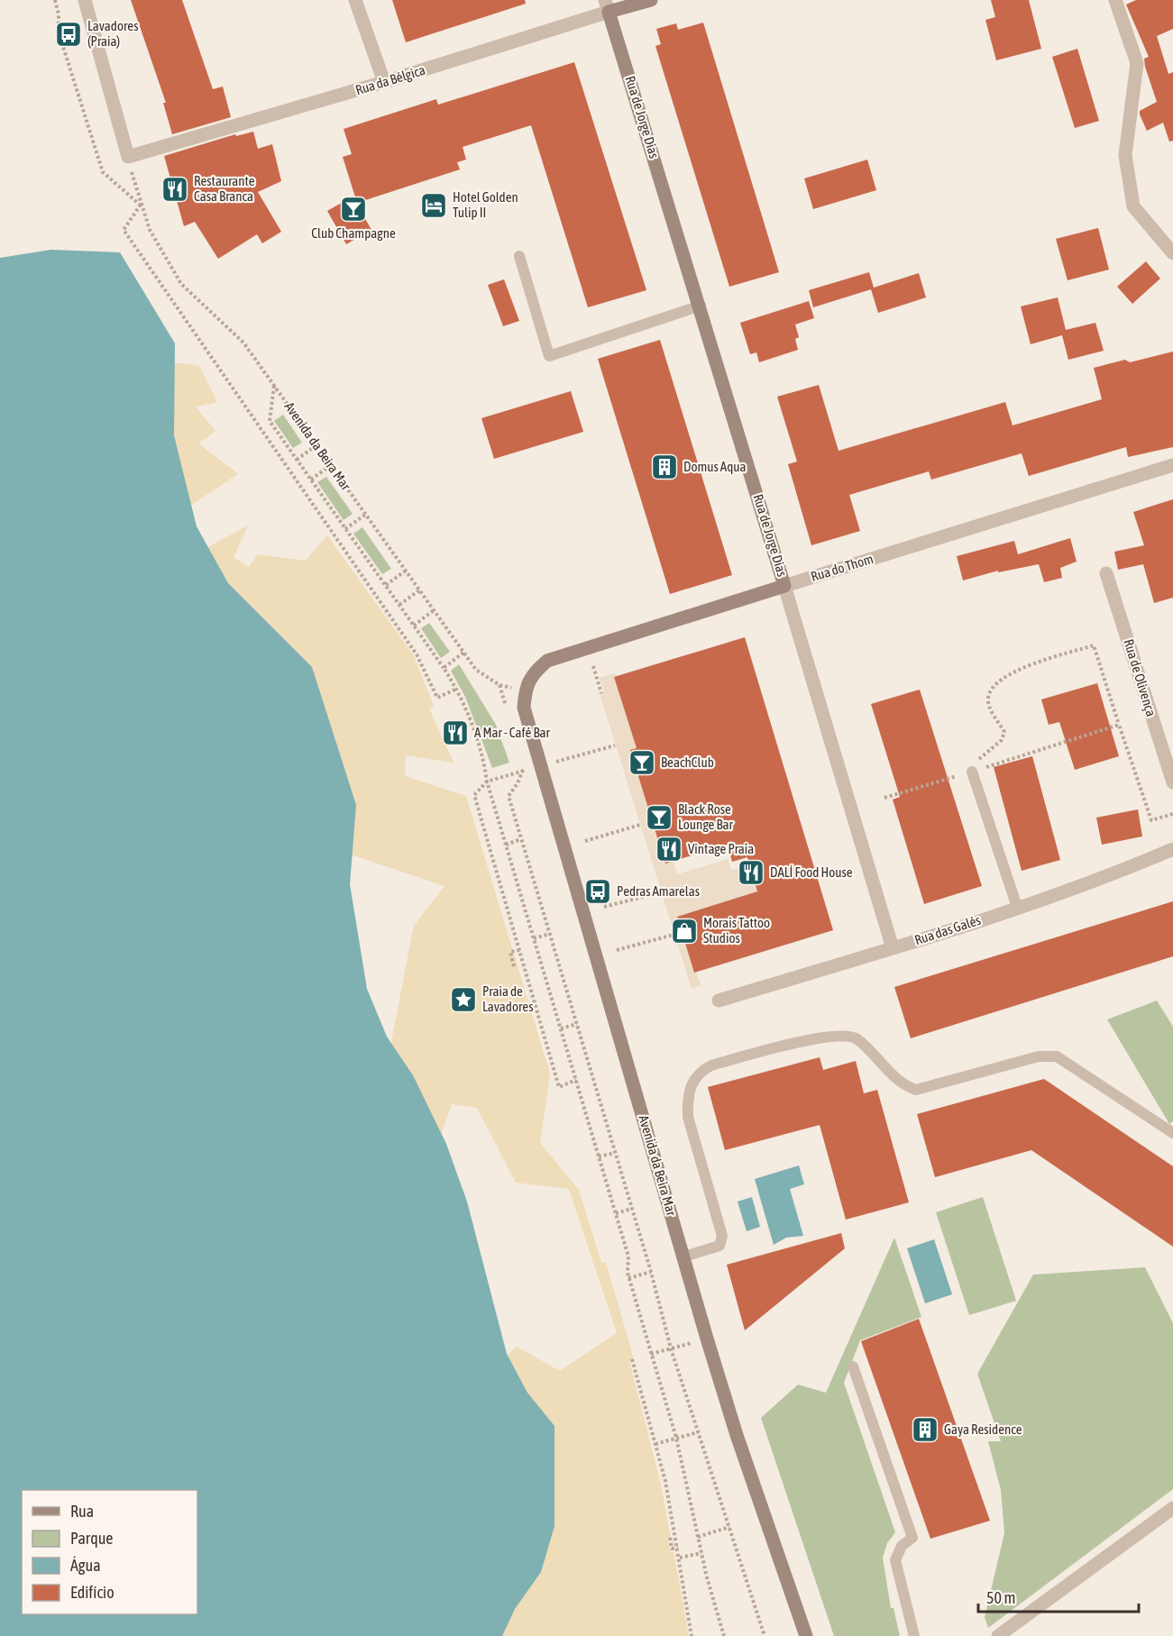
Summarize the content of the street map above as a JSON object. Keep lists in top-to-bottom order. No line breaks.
{"streets":{"main road":["Rua da Bélgica","Rua de Jorge Dias","Avenida da Beira Mar","Rua do Thom"],"street":["Rua de Olivença","Rua das Galés"]},"crossings":[["Rua da Bélgica","Rua de Jorge Dias"],["Rua da Bélgica","Avenida da Beira Mar"],["Rua de Jorge Dias","Rua do Thom"],["Rua de Jorge Dias","Rua das Galés"],["Avenida da Beira Mar","Rua do Thom"]],"places":{"bus stop":["Lavadores (Praia)","Pedras Amarelas"],"restaurant":["Restaurante Casa Branca","A Mar - Café Bar","Vintage Praia","DALÍ Food House"],"hotel":["Hotel Golden Tulip II"],"bar":["Club Champagne","BeachClub","Black Rose Lounge Bar"],"building":["Domus Aqua","Gaya Residence"],"shop":["Morais Tattoo Studios"],"place":["Praia de Lavadores"]},"legend":["Rua","Parque","Água","Edifício"],"scale_bar":"50 m"}
